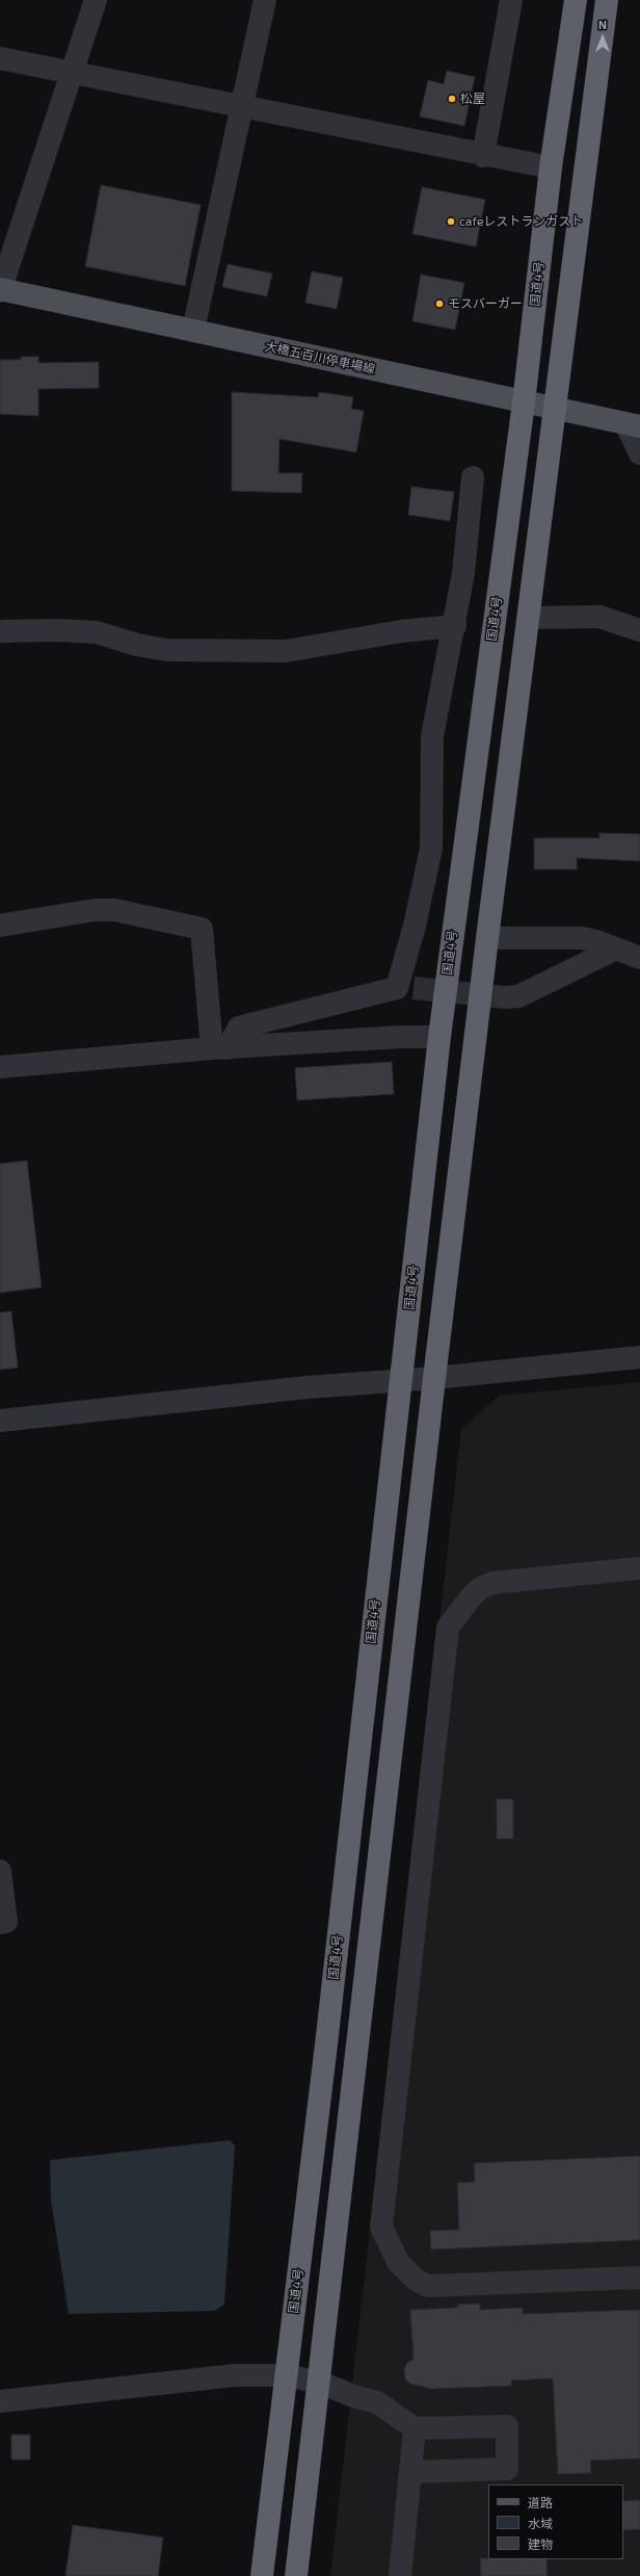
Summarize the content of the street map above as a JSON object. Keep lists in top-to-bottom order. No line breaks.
{"streets":{"highway":["国道4号"],"main road":["大橋五百川停車場線"]},"crossings":[["国道4号","大橋五百川停車場線"]],"places":["松屋","cafeレストランガスト","モスバーガー"],"legend":["道路","水域","建物"],"north":"top"}
